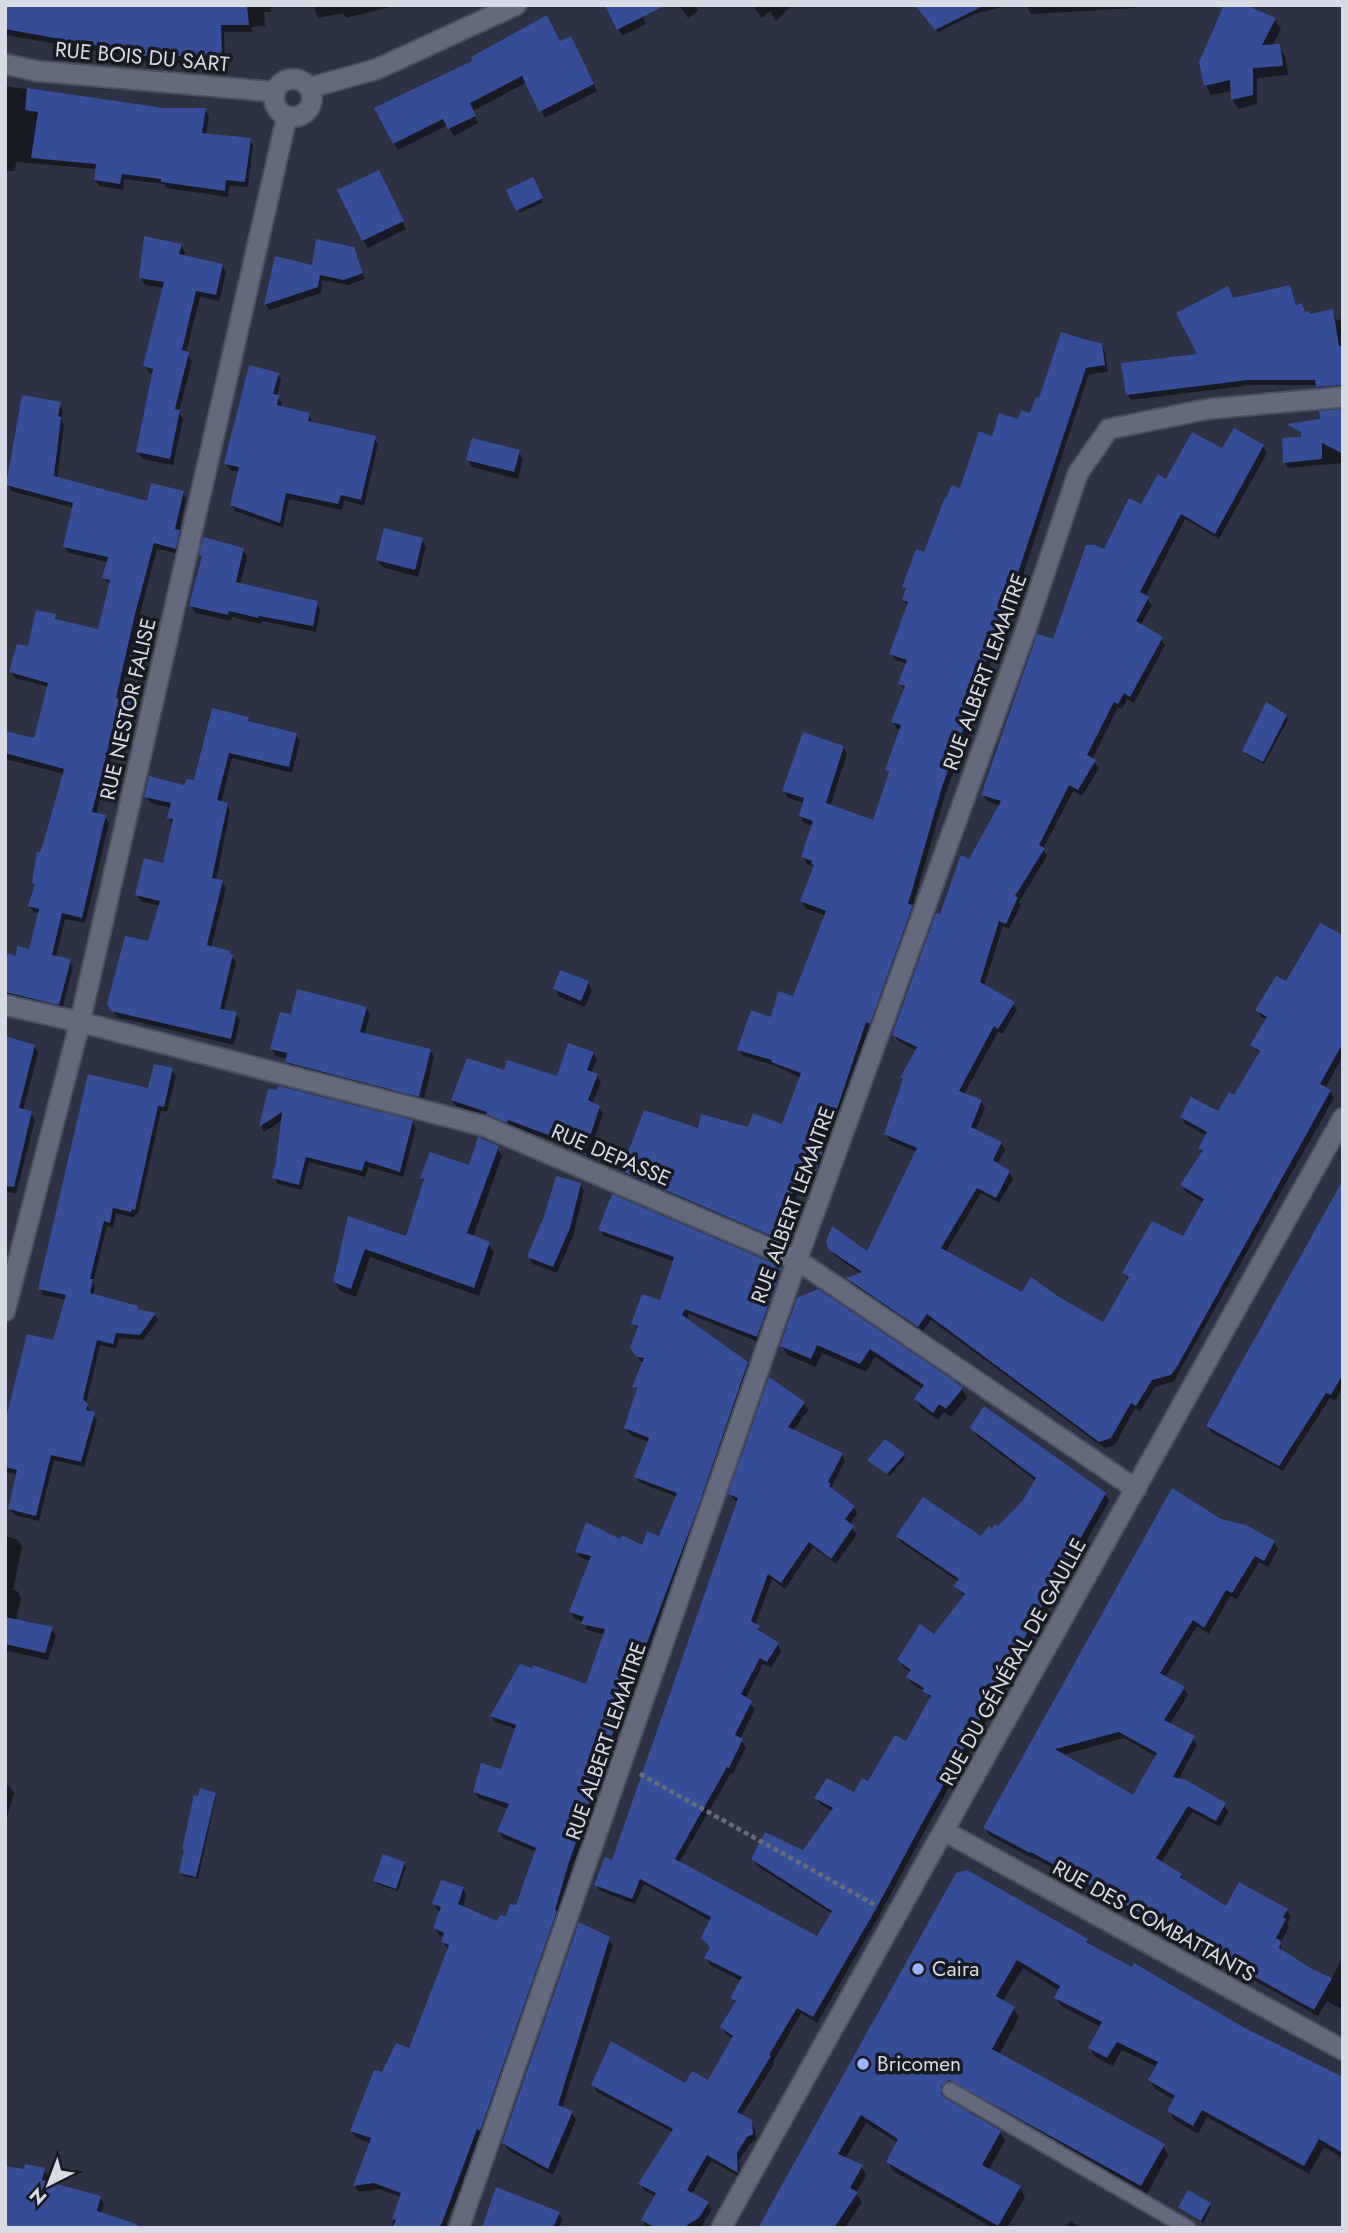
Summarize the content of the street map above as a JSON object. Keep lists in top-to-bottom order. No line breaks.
{"streets":{"street":["RUE BOIS DU SART","RUE ALBERT LEMAITRE","RUE NESTOR FALISE","RUE DEPASSE","RUE DU GÉNÉRAL DE GAULLE","RUE DES COMBATTANTS"]},"crossings":[["RUE BOIS DU SART","RUE NESTOR FALISE"],["RUE ALBERT LEMAITRE","RUE DEPASSE"],["RUE NESTOR FALISE","RUE DEPASSE"],["RUE DEPASSE","RUE DU GÉNÉRAL DE GAULLE"],["RUE DU GÉNÉRAL DE GAULLE","RUE DES COMBATTANTS"]],"places":["Caira","Bricomen"],"north":"bottom left"}
